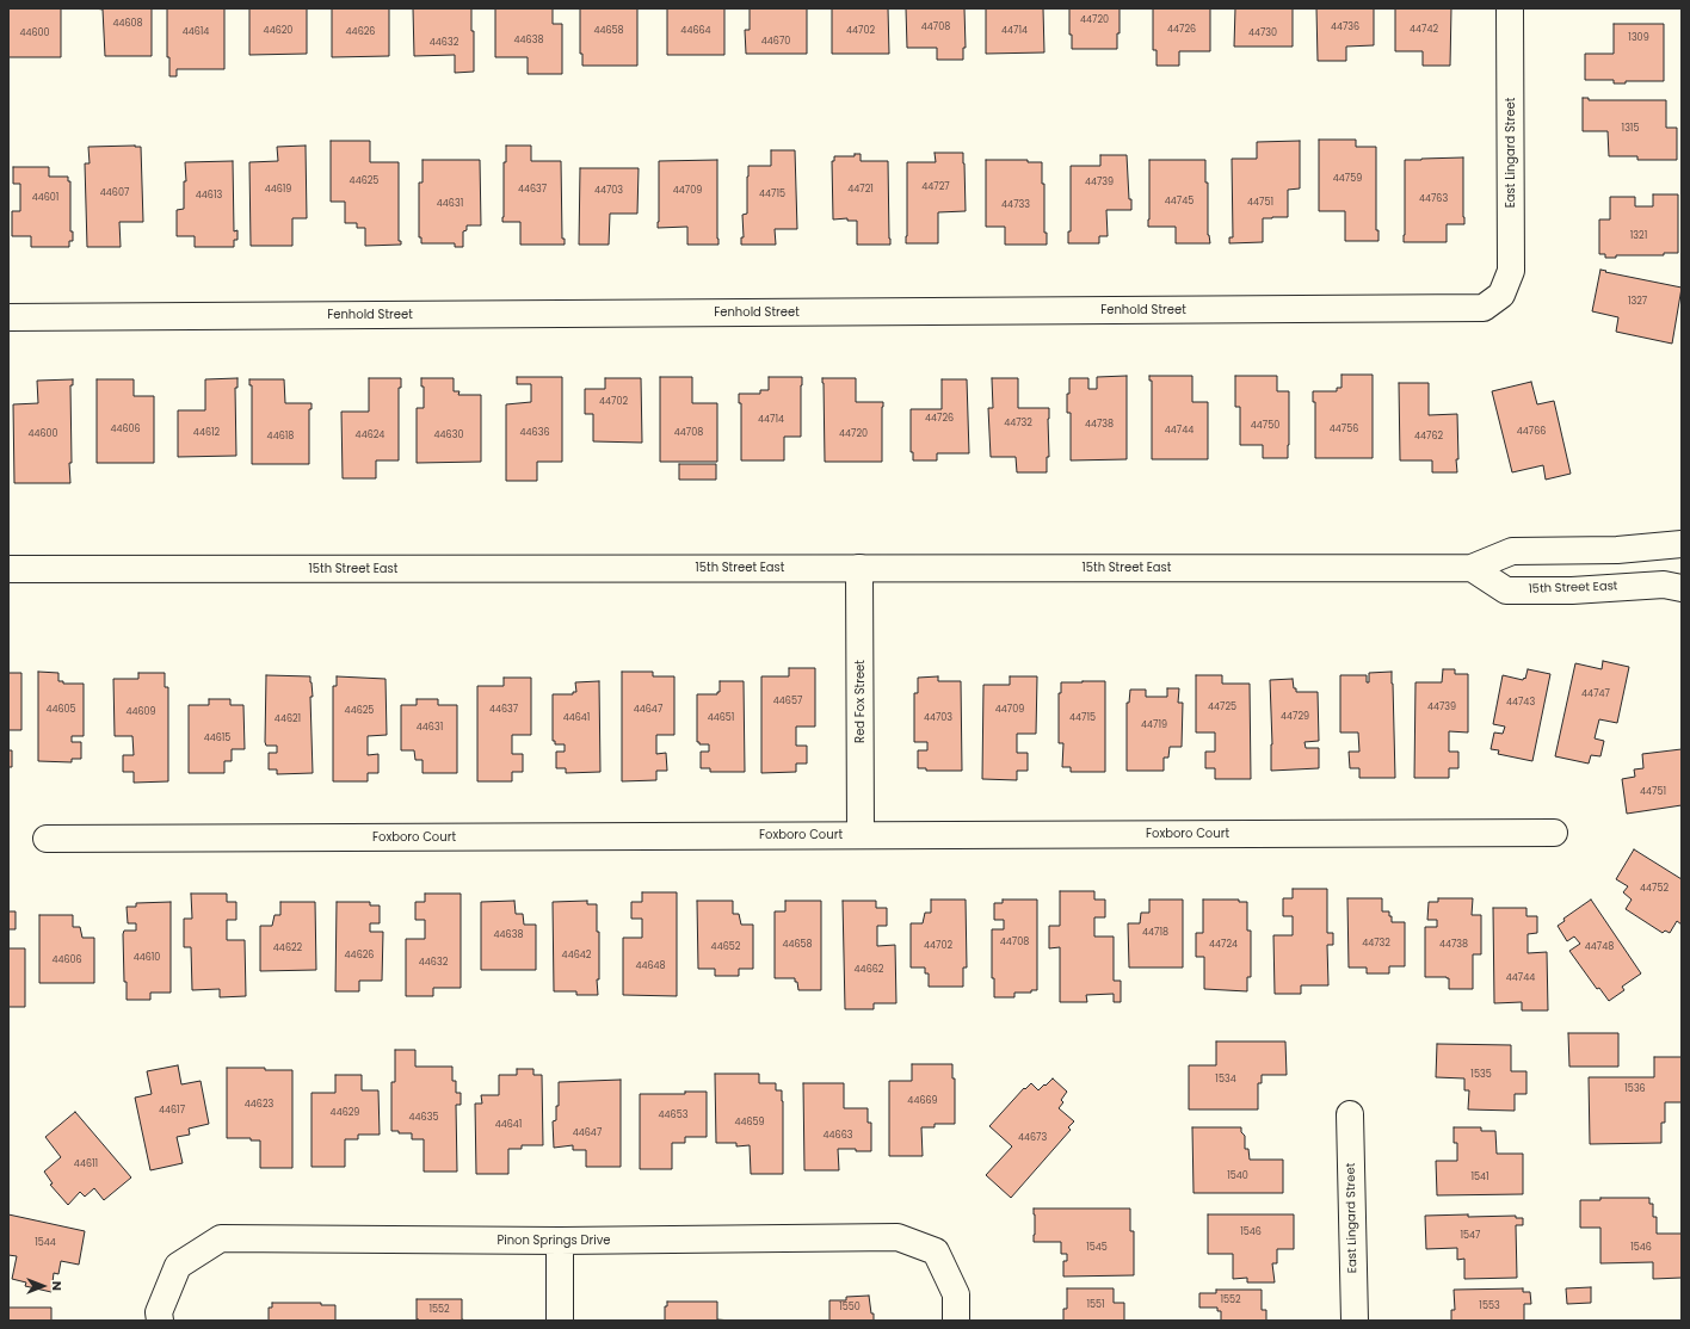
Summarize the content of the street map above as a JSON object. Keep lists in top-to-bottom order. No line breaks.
{"streets":{"street":["East Lingard Street","Fenhold Street","15th Street East","Red Fox Street","Foxboro Court","Pinon Springs Drive"]},"crossings":[["East Lingard Street","Fenhold Street"],["15th Street East","Red Fox Street"],["Red Fox Street","Foxboro Court"]],"house_numbers":["44720","44608","44708","44736","44726","44742","44620","44658","44664","44702","44714","44614","44626","44600","44730","1309","44638","44670","44632","1315","44759","44625","44739","44727","44619","44637","44721","44703","44709","44607","44715","44613","44601","44763","44745","44751","44631","44733","1321","1327","44702","44726","44714","44732","44738","44750","44606","44756","44744","44766","44612","44636","44708","44600","44720","44624","44630","44618","44762","44747","44657","44743","44725","44739","44605","44637","44647","44709","44625","44609","44729","44641","44651","44703","44715","44621","44719","44631","44615","44751","44752","44718","44638","44708","44732","44658","44724","44738","44702","44652","44748","44622","44626","44642","44610","44606","44632","44648","44662","44744","1535","1534","1536","44669","44623","44617","44629","44653","44635","44659","44641","44647","44663","44673","44611","1540","1541","1546","1547","1544","1545","1546","1552","1551","1553","1550","1552"],"north":"right"}
